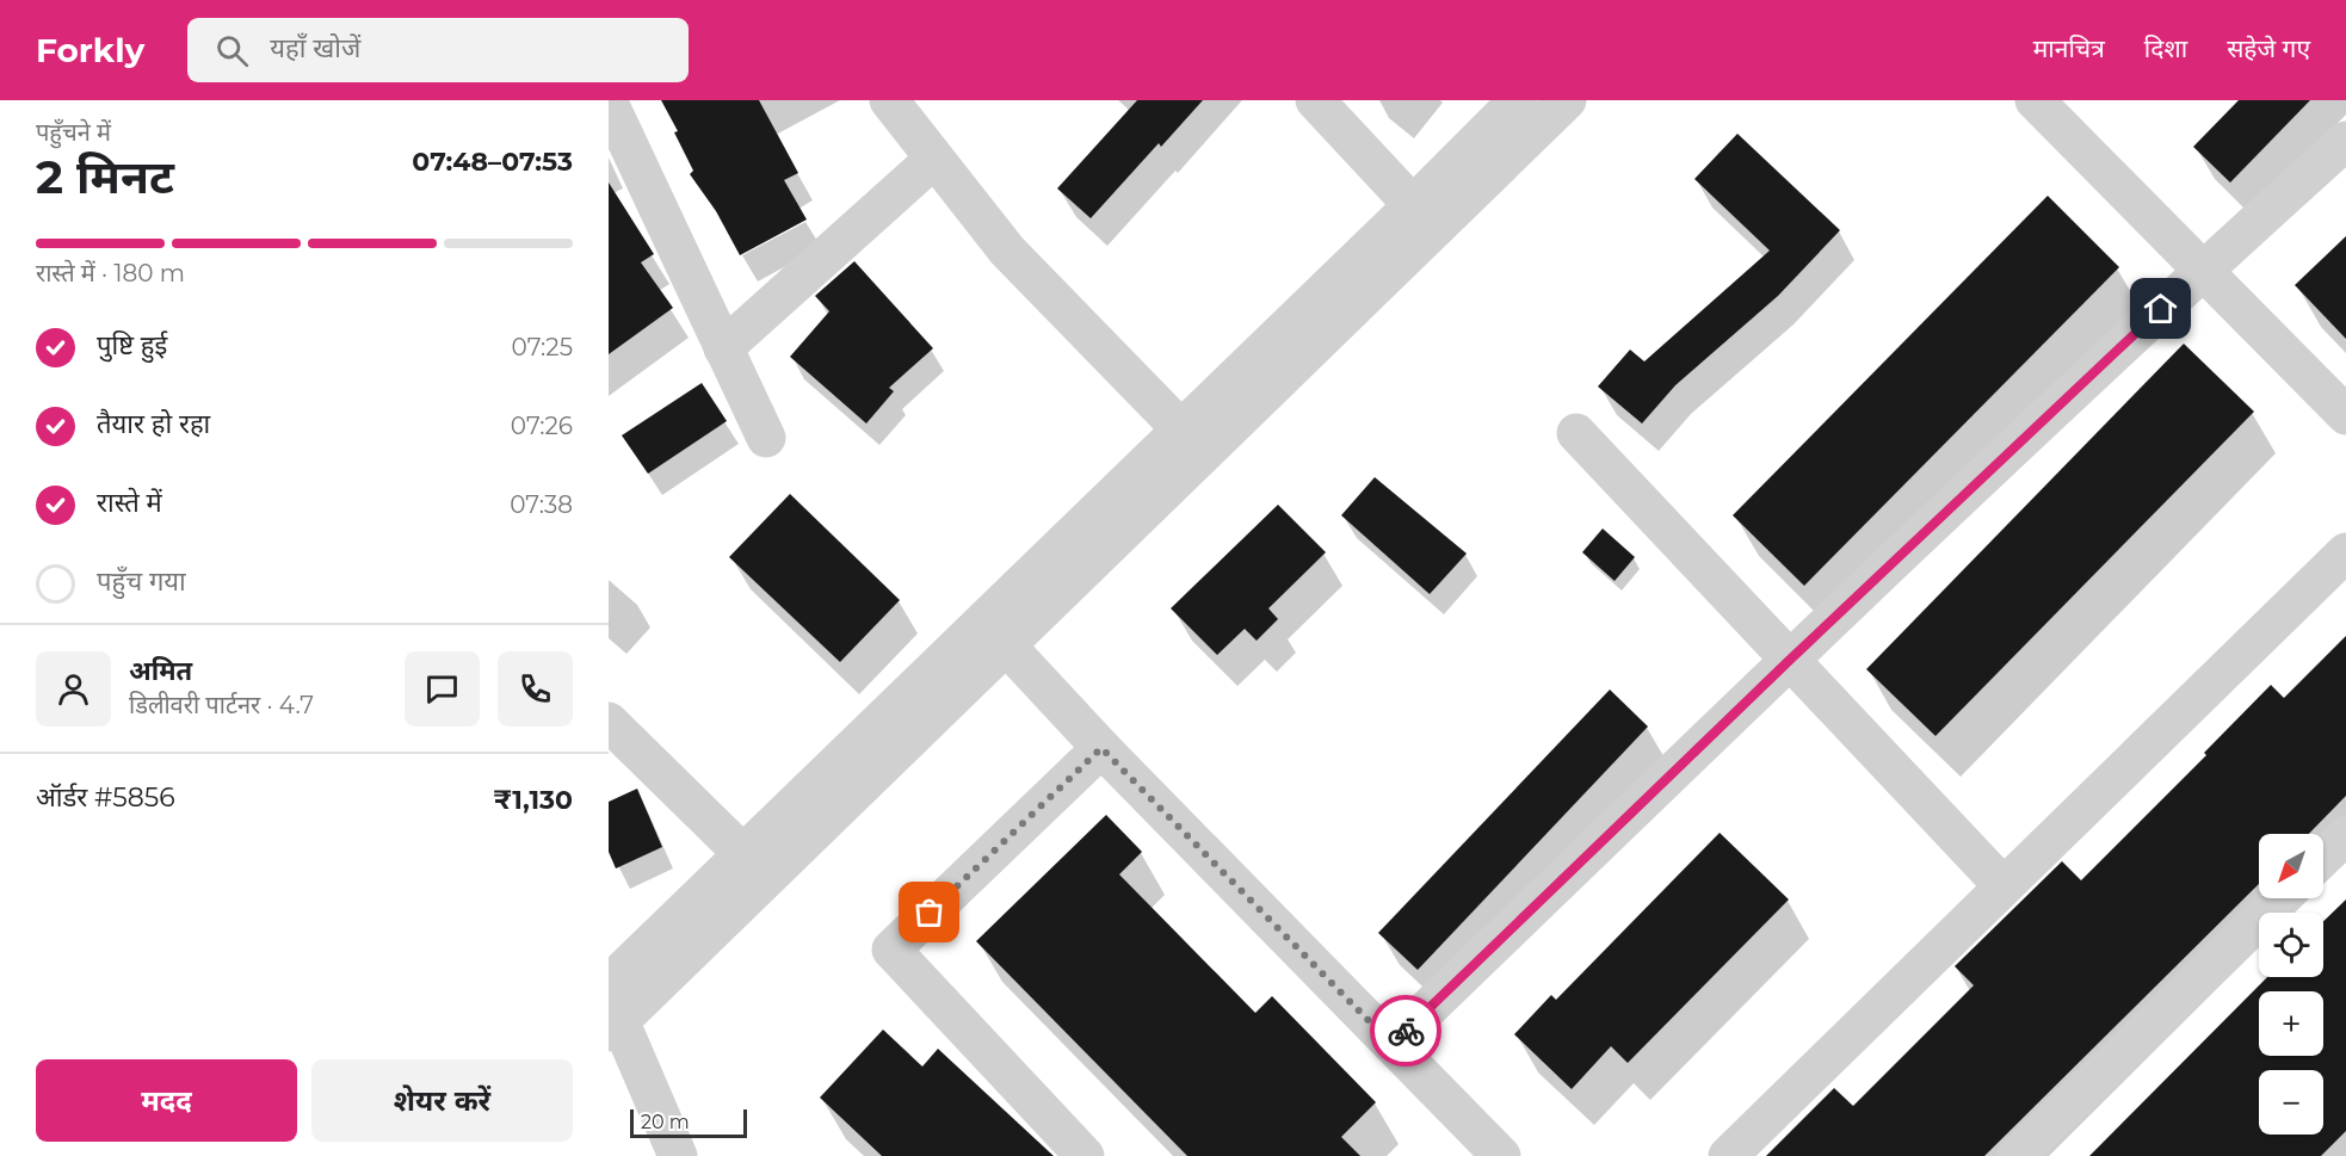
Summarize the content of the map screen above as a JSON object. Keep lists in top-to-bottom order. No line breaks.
{"scale_bar":"20 m","north":"bottom left","page":{"header":"Forkly","search":"यहाँ खोजें","nav":["मानचित्र","दिशा","सहेजे गए"],"heading":["2 मिनट","पहुँचने में","07:48–07:53"],"panel":["अमित","डिलीवरी पार्टनर · 4.7","ऑर्डर #5856","₹1,130"],"bar":"रास्ते में · 180 m","list":[["पुष्टि हुई","07:25"],["तैयार हो रहा","07:26"],["रास्ते में","07:38"],"पहुँच गया"],"map_buttons":["+","−"],"buttons":["मदद","शेयर करें"],"scale":"20 m"}}
